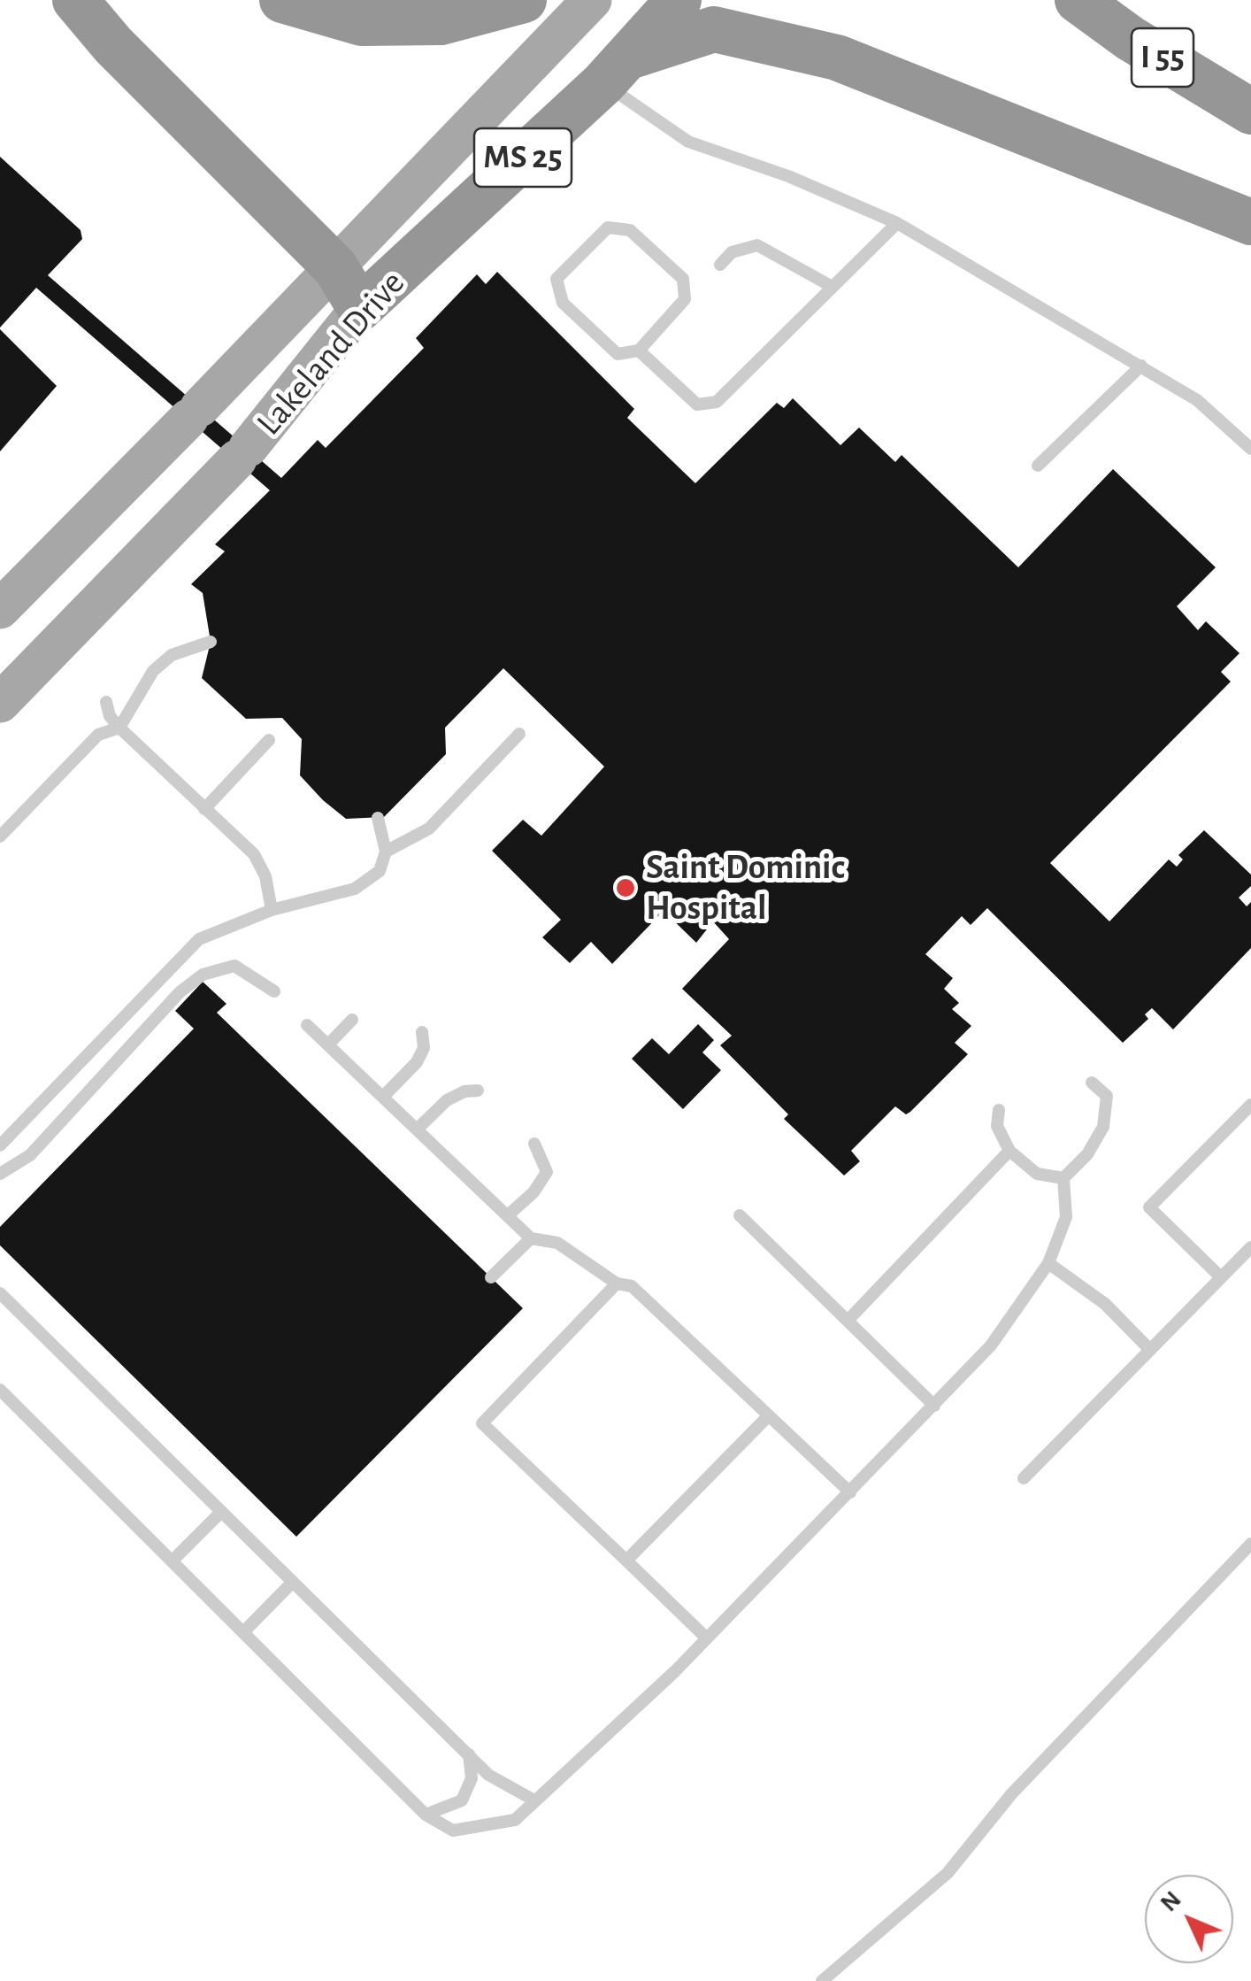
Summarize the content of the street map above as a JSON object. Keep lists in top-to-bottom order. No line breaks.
{"streets":{"highway":["I 55","MS 25","Lakeland Drive"]},"places":["Saint Dominic Hospital"],"north":"top left"}
